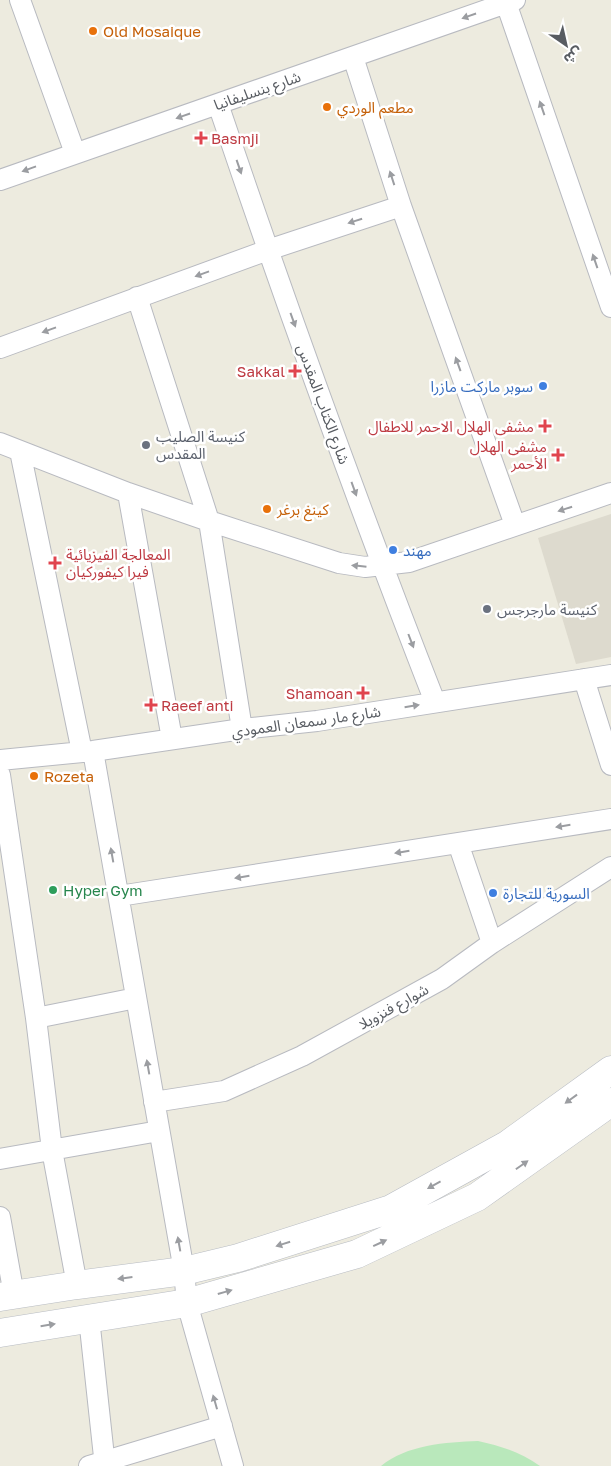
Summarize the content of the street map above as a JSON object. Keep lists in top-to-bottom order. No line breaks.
{"streets":{"street":["شارع بنسليفانيا","شارع الكتاب المقدس","شارع مار سمعان العمودي","شوارع فنزويلا"]},"crossings":[["شارع بنسليفانيا","شارع الكتاب المقدس"],["شارع الكتاب المقدس","شارع مار سمعان العمودي"]],"places":{"other":["Old Mosaique","مطعم الوردي","سوبر ماركت مازرا","كنيسة الصليب المقدس","كينغ برغر","مهند","كنيسة مارجرجس","Rozeta","Hyper Gym","السورية للتجارة"],"health":["Basmji","Sakkal","مشفى الهلال الاحمر للاطفال","مشفى الهلال الأحمر","المعالجة الفيزيائية فيرا كيفوركيان","Shamoan","Raeef anti"]},"north":"bottom right"}
